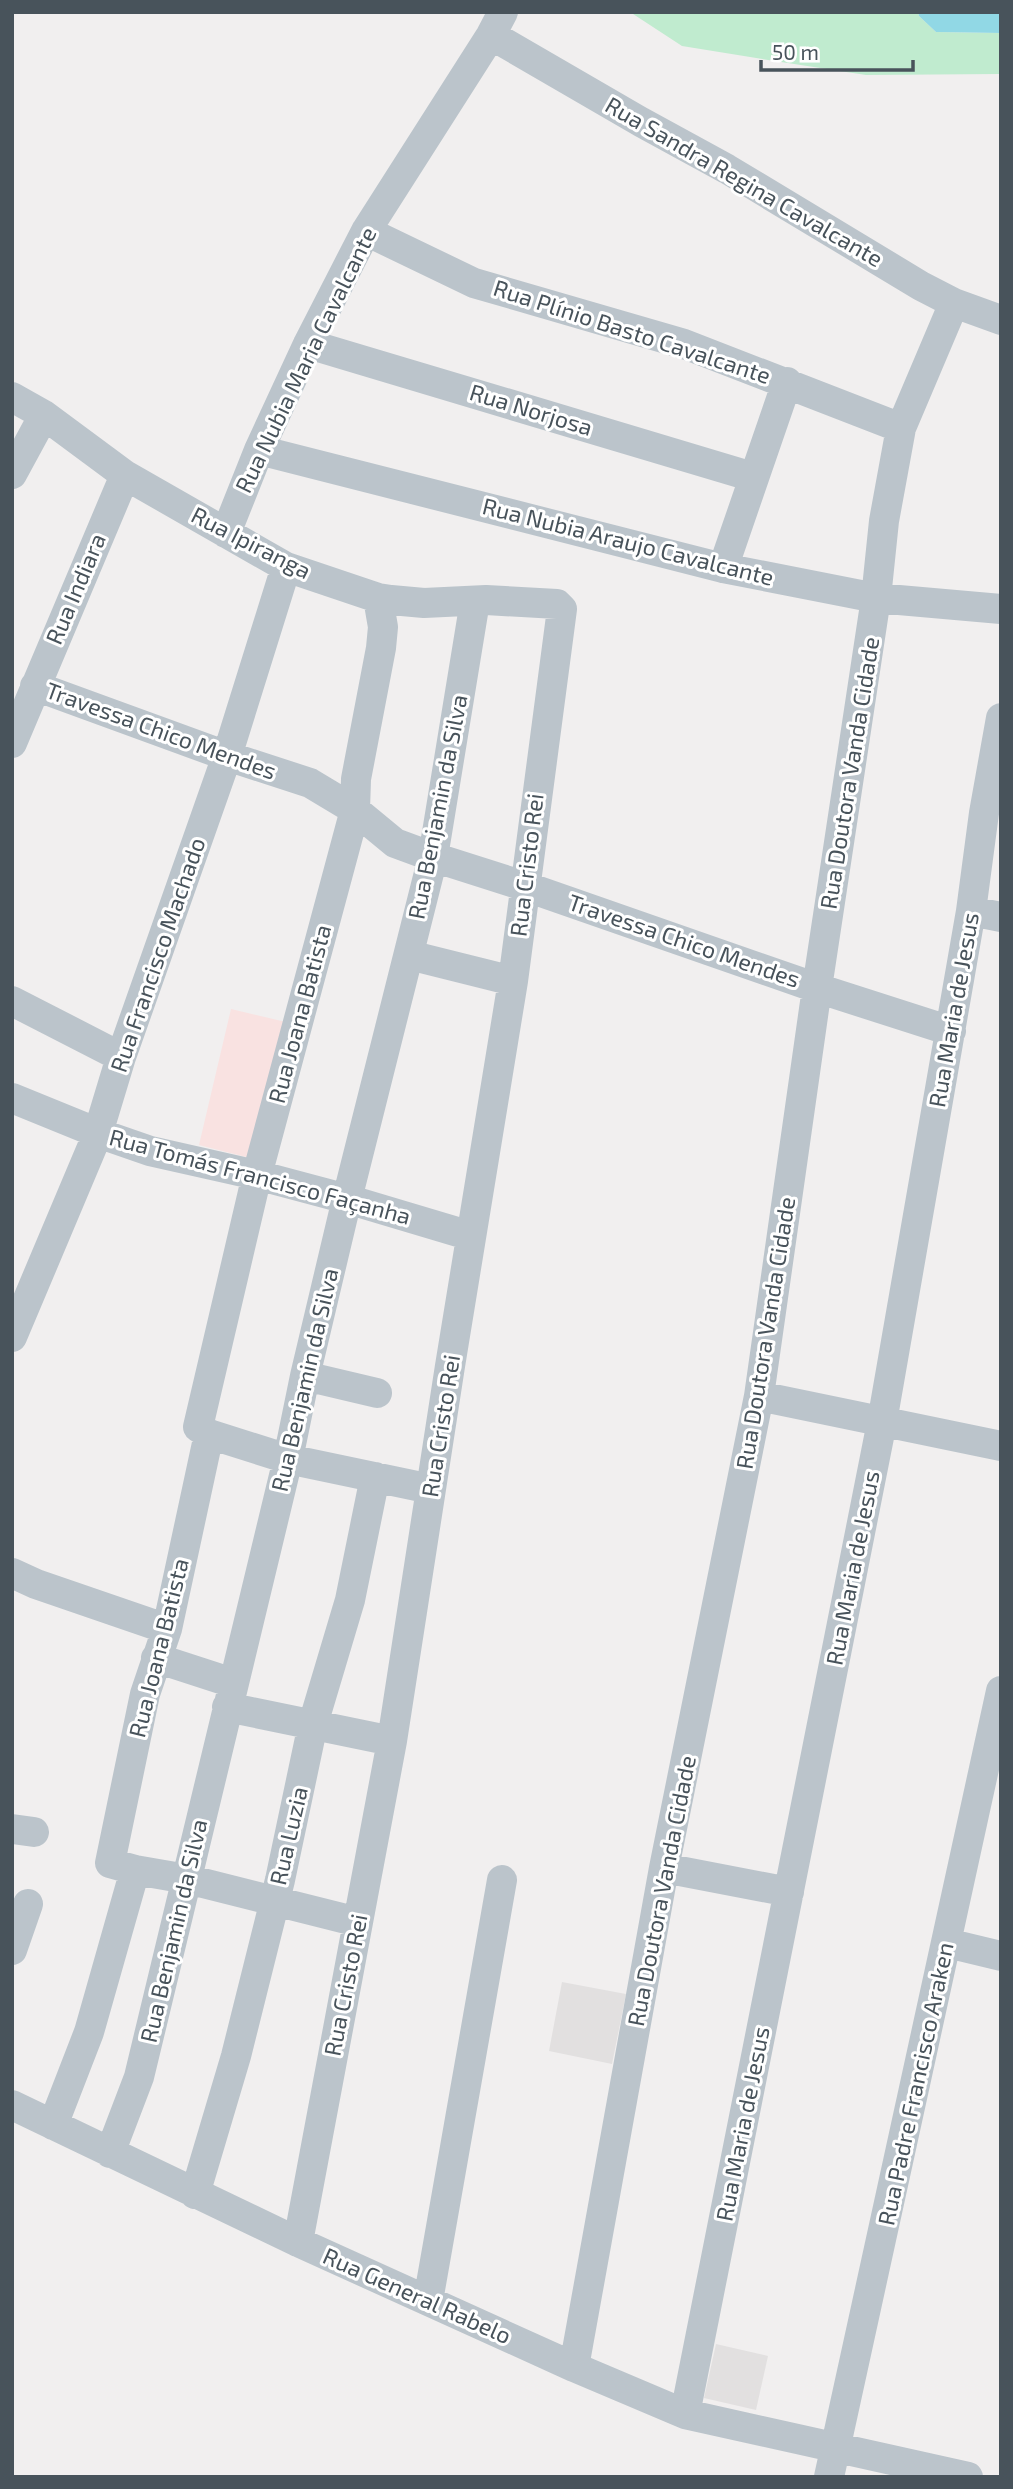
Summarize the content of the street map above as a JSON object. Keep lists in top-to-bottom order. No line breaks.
{"streets":{"street":["Rua Sandra Regina Cavalcante","Rua Plínio Basto Cavalcante","Rua Nubia Maria Cavalcante","Rua Norjosa","Rua Nubia Araujo Cavalcante","Rua Ipiranga","Rua Indiara","Travessa Chico Mendes","Rua Doutora Vanda Cidade","Rua Benjamin da Silva","Rua Cristo Rei","Rua Francisco Machado","Rua Maria de Jesus","Rua Joana Batista","Rua Tomás Francisco Façanha","Rua Luzia","Rua Padre Francisco Araken","Rua General Rabelo"]},"crossings":[["Rua Sandra Regina Cavalcante","Rua Nubia Maria Cavalcante"],["Rua Sandra Regina Cavalcante","Rua Doutora Vanda Cidade"],["Rua Plínio Basto Cavalcante","Rua Nubia Maria Cavalcante"],["Rua Plínio Basto Cavalcante","Rua Doutora Vanda Cidade"],["Rua Nubia Maria Cavalcante","Rua Norjosa"],["Rua Nubia Maria Cavalcante","Rua Nubia Araujo Cavalcante"],["Rua Nubia Maria Cavalcante","Rua Ipiranga"],["Rua Nubia Araujo Cavalcante","Rua Doutora Vanda Cidade"],["Rua Ipiranga","Rua Indiara"],["Rua Ipiranga","Rua Benjamin da Silva"],["Rua Ipiranga","Rua Cristo Rei"],["Rua Ipiranga","Rua Francisco Machado"],["Rua Ipiranga","Rua Joana Batista"],["Rua Indiara","Travessa Chico Mendes"],["Travessa Chico Mendes","Rua Doutora Vanda Cidade"],["Travessa Chico Mendes","Rua Benjamin da Silva"],["Travessa Chico Mendes","Rua Cristo Rei"],["Travessa Chico Mendes","Rua Francisco Machado"],["Travessa Chico Mendes","Rua Maria de Jesus"],["Travessa Chico Mendes","Rua Joana Batista"],["Rua Doutora Vanda Cidade","Rua General Rabelo"],["Rua Benjamin da Silva","Rua Tomás Francisco Façanha"],["Rua Benjamin da Silva","Rua General Rabelo"],["Rua Cristo Rei","Rua Tomás Francisco Façanha"],["Rua Cristo Rei","Rua General Rabelo"],["Rua Francisco Machado","Rua Tomás Francisco Façanha"],["Rua Maria de Jesus","Rua General Rabelo"],["Rua Joana Batista","Rua Tomás Francisco Façanha"],["Rua Joana Batista","Rua General Rabelo"],["Rua Luzia","Rua General Rabelo"],["Rua Padre Francisco Araken","Rua General Rabelo"]],"scale_bar":"50 m"}
